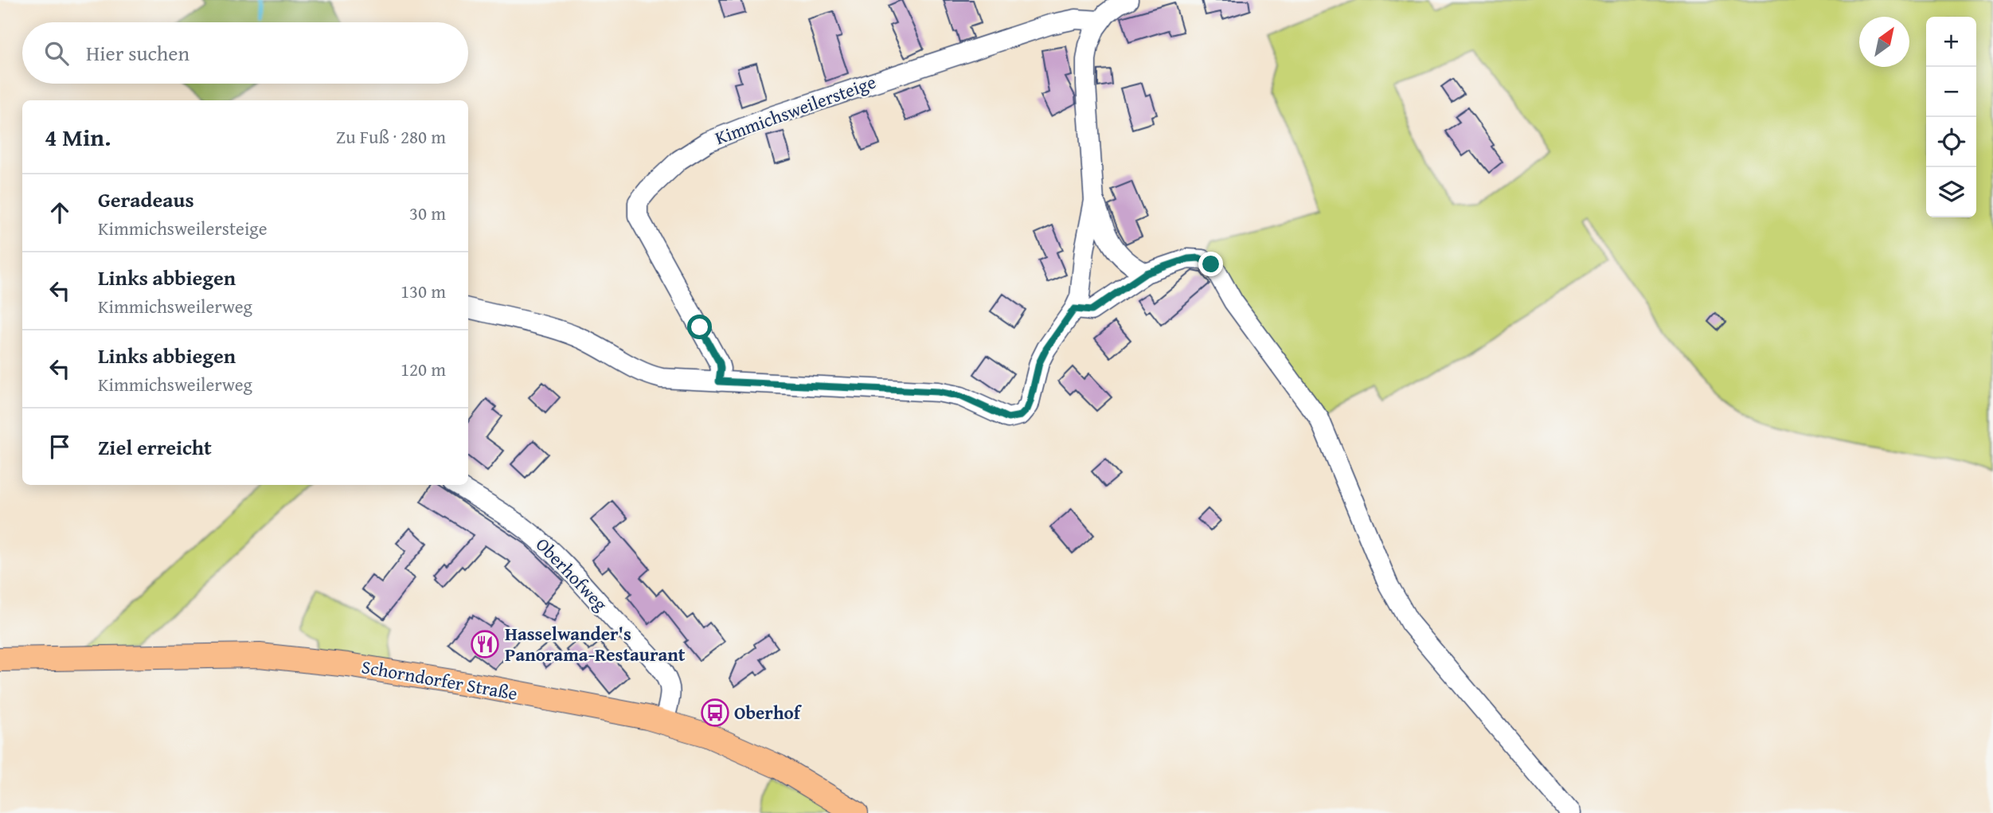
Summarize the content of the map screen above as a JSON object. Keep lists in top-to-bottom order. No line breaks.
{"streets":{"main road":["Schorndorfer Straße"],"street":["Kimmichsweilersteige","Oberhofweg"]},"crossings":[["Oberhofweg","Schorndorfer Straße"]],"places":{"restaurant":["Hasselwander's Panorama-Restaurant"],"bus stop":["Oberhof"]},"north":"top right","page":{"map_buttons":["+","−"],"search":"Hier suchen","heading":["4 Min.","Zu Fuß · 280 m"],"list":[["Geradeaus","Kimmichsweilersteige","30 m"],["Links abbiegen","Kimmichsweilerweg","130 m"],["Links abbiegen","Kimmichsweilerweg","120 m"],"Ziel erreicht"]}}
